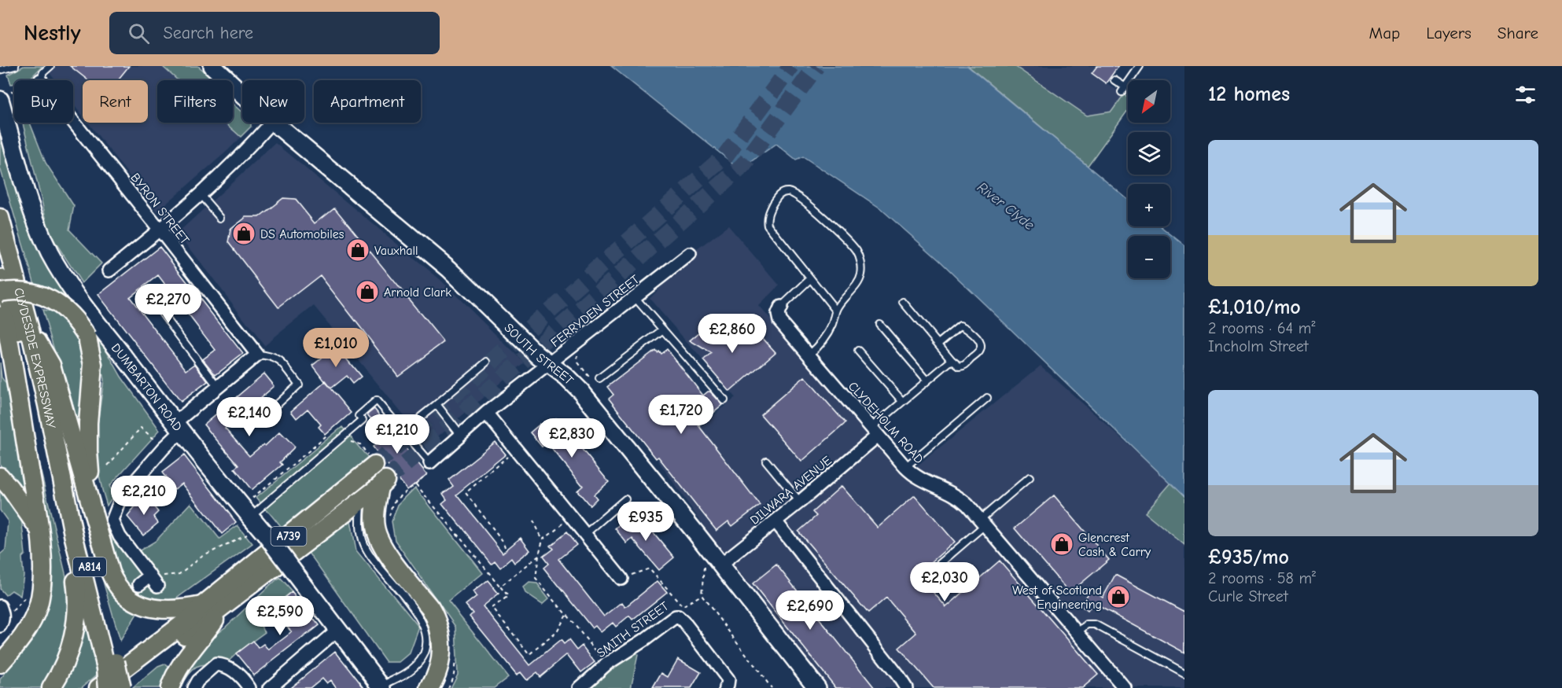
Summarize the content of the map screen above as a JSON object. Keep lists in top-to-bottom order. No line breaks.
{"streets":{"main road":["CLYDESIDE EXPRESSWAY","A739"],"street":["BYRON STREET","FERRYDEN STREET","SOUTH STREET","DUMBARTON ROAD","CLYDEHOLM ROAD","DILWARA AVENUE","SMITH STREET"]},"crossings":[["FERRYDEN STREET","SOUTH STREET"],["SOUTH STREET","DILWARA AVENUE"],["CLYDEHOLM ROAD","DILWARA AVENUE"]],"water":["River Clyde"],"places":{"shop":["DS Automobiles","Vauxhall","Arnold Clark","Glencrest Cash & Carry","West of Scotland Engineering"]},"north":"bottom left","page":{"header":"Nestly","search":"Search here","nav":["Map","Layers","Share"],"heading":"12 homes","map_buttons":["+","−"],"chip":["Buy","Rent","Filters","New","Apartment"],"list":[{"name":"£1,010/mo","note":"2 rooms · 64 m² · Incholm Street"},{"name":"£935/mo","note":"2 rooms · 58 m² · Curle Street"}],"price":["£2,270","£2,860","£1,010","£1,720","£2,140","£1,210","£2,830","£2,210","£935","£2,030","£2,690","£2,590"]}}
